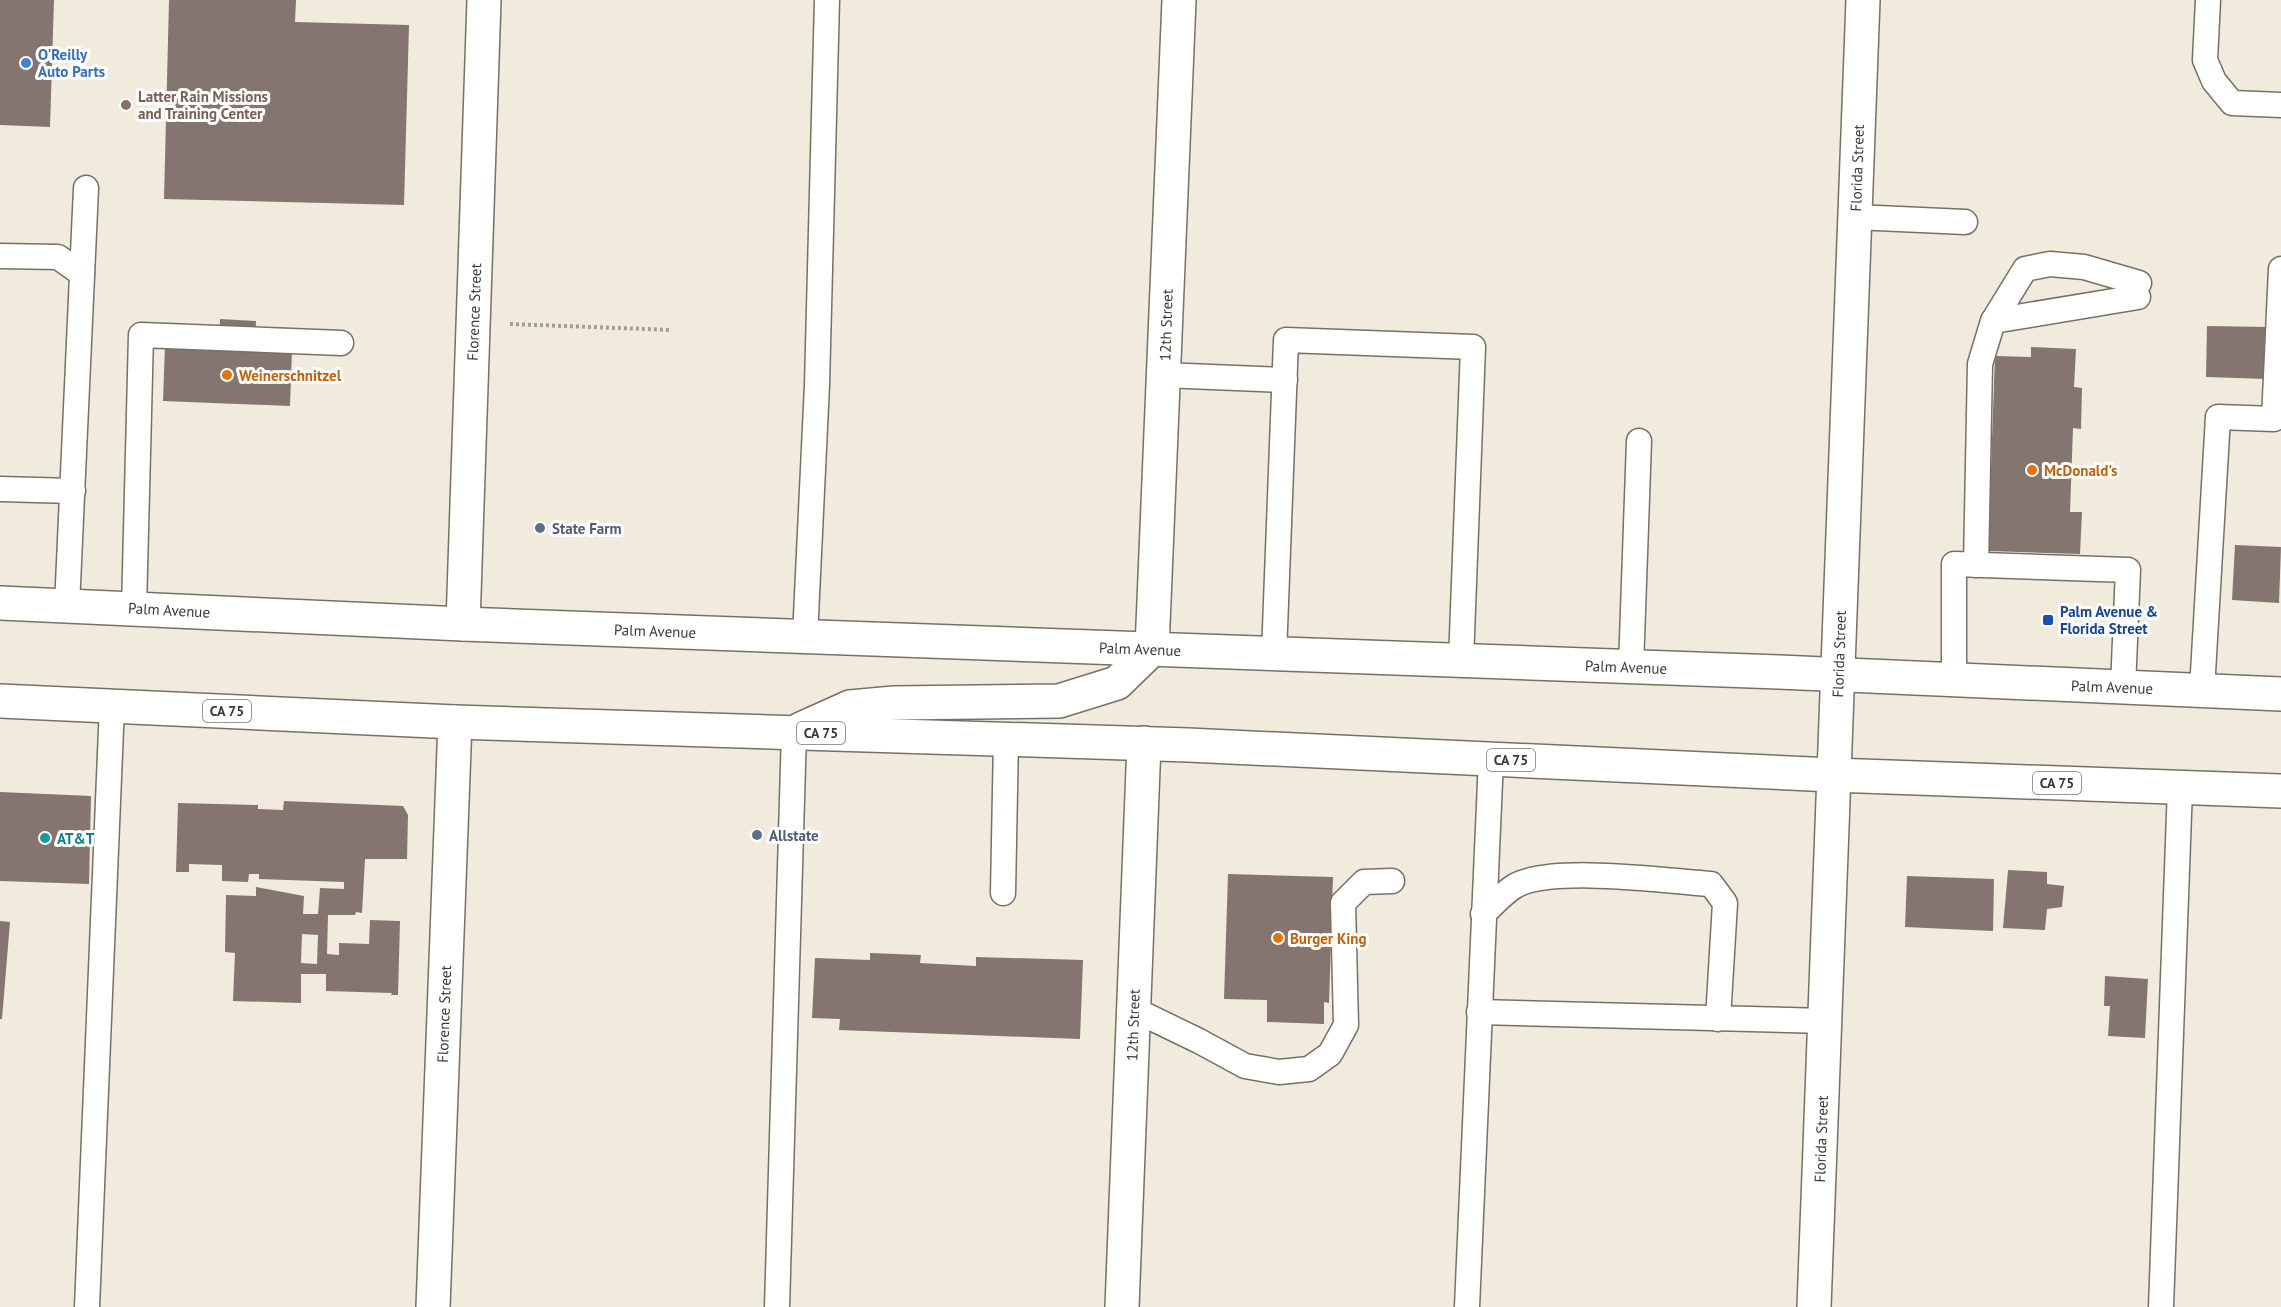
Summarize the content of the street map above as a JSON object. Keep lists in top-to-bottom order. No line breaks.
{"streets":{"main road":["Florida Street","Florence Street","12th Street","Palm Avenue","CA 75"]},"crossings":[["Florida Street","Palm Avenue"],["Florida Street","CA 75"],["Florence Street","Palm Avenue"],["Florence Street","CA 75"],["12th Street","Palm Avenue"],["12th Street","CA 75"]],"places":{"other":["O'Reilly Auto Parts","Latter Rain Missions and Training Center","Weinerschnitzel","McDonald's","State Farm","Allstate","AT&T","Burger King"],"transit":["Palm Avenue & Florida Street"]}}
